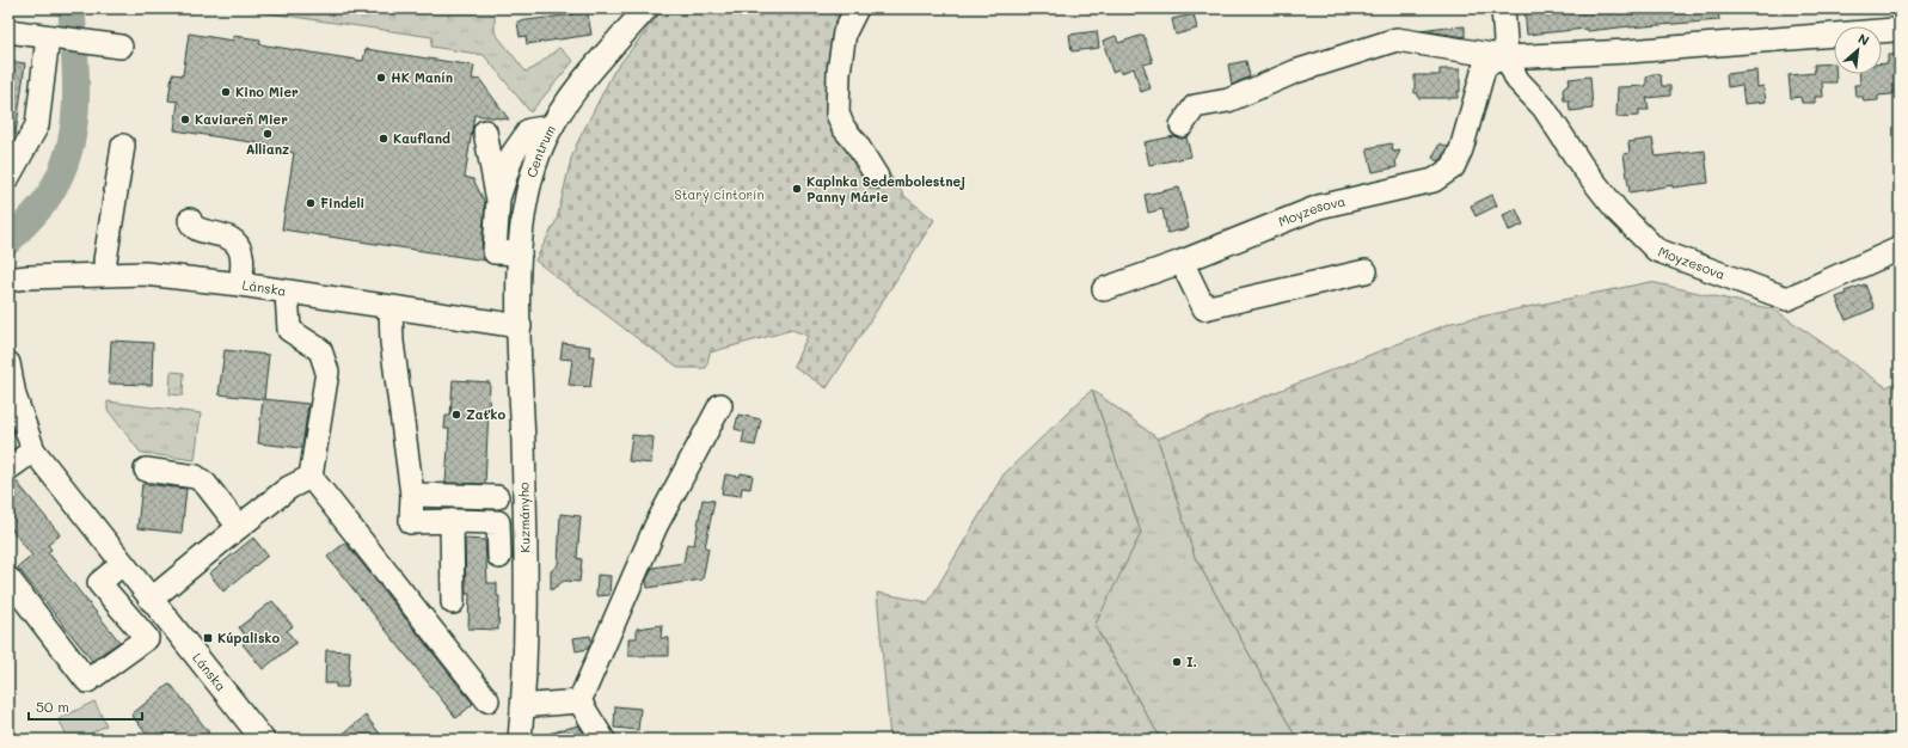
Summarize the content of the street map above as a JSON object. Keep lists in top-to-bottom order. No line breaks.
{"streets":{"street":["Centrum","Moyzesova","Lánska","Kuzmányho"]},"crossings":[["Centrum","Lánska"],["Centrum","Kuzmányho"],["Lánska","Kuzmányho"]],"parks":["Starý cintorín"],"places":{"other":["HK Manín","Kino Mier","Kaviareň Mier","Allianz","Kaufland","Kaplnka Sedembolestnej Panny Márie","Findeli","Zaťko","I."],"transit":["Kúpalisko"]},"scale_bar":"50 m","north":"top right"}
